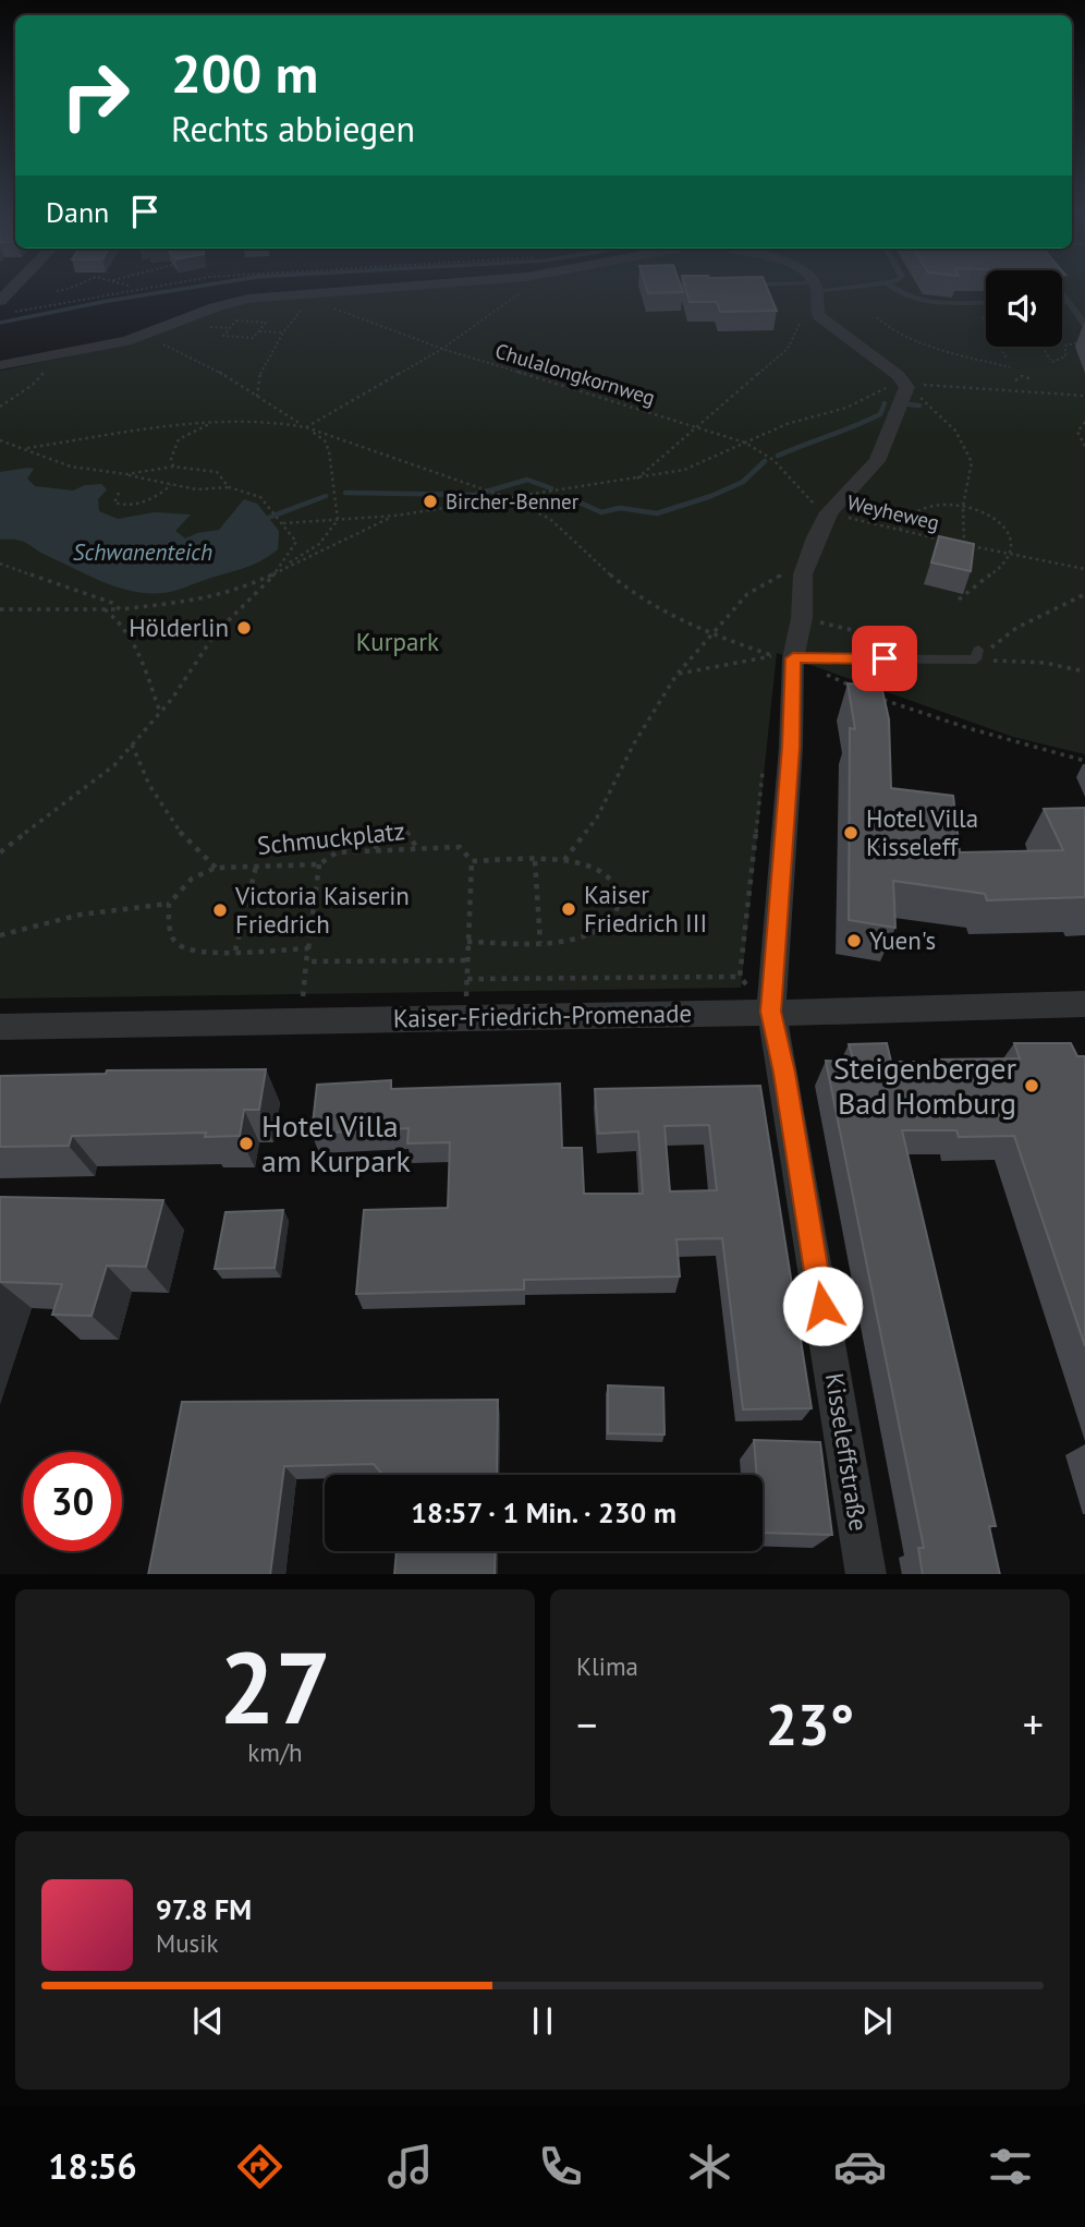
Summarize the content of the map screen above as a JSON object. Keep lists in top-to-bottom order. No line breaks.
{"streets":{"street":["Kaiser-Friedrich-Promenade","Kisseleffstraße"],"path":["Chulalongkornweg","Weyheweg","Schmuckplatz"]},"crossings":[["Chulalongkornweg","Weyheweg"],["Chulalongkornweg","Kisseleffstraße"],["Weyheweg","Kisseleffstraße"],["Kaiser-Friedrich-Promenade","Kisseleffstraße"]],"water":["Schwanenteich"],"parks":["Kurpark"],"places":["Bircher-Benner","Hölderlin","Hotel Villa Kisseleff","Kaiser Friedrich III","Victoria Kaiserin Friedrich","Yuen's","Steigenberger Bad Homburg","Hotel Villa am Kurpark"],"page":{"turn":["200 m","Rechts abbiegen"],"then":"Dann","limit":"30","trip":"18:57 · 1 Min. · 230 m","tile":[["27","km/h"],"Klima"],"heat":["−","23°","+"],"song":["97.8 FM","Musik"],"tabs":"18:56"}}
